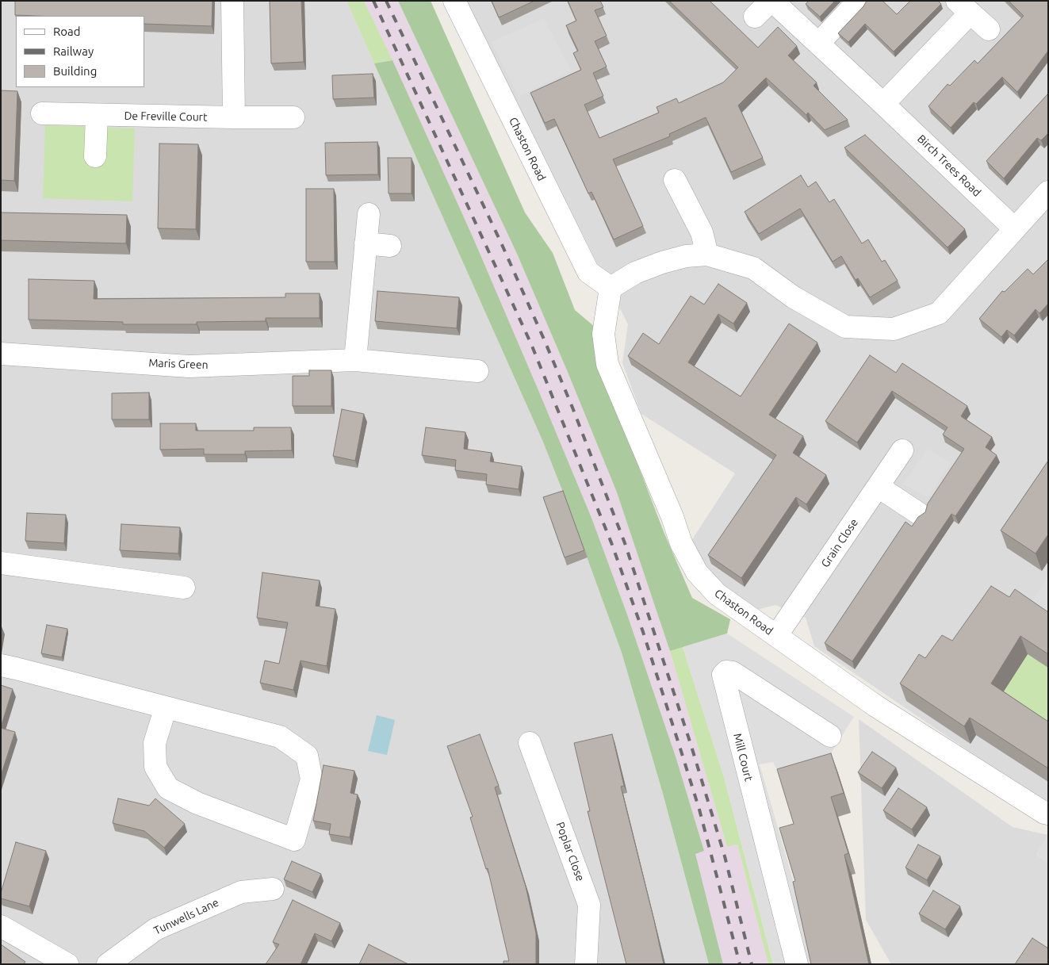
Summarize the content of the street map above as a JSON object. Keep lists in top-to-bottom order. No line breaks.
{"streets":{"street":["De Freville Court","Chaston Road","Birch Trees Road","Maris Green","Grain Close","Mill Court","Poplar Close","Tunwells Lane"]},"crossings":[["Chaston Road","Grain Close"]],"legend":["Road","Railway","Building"]}
